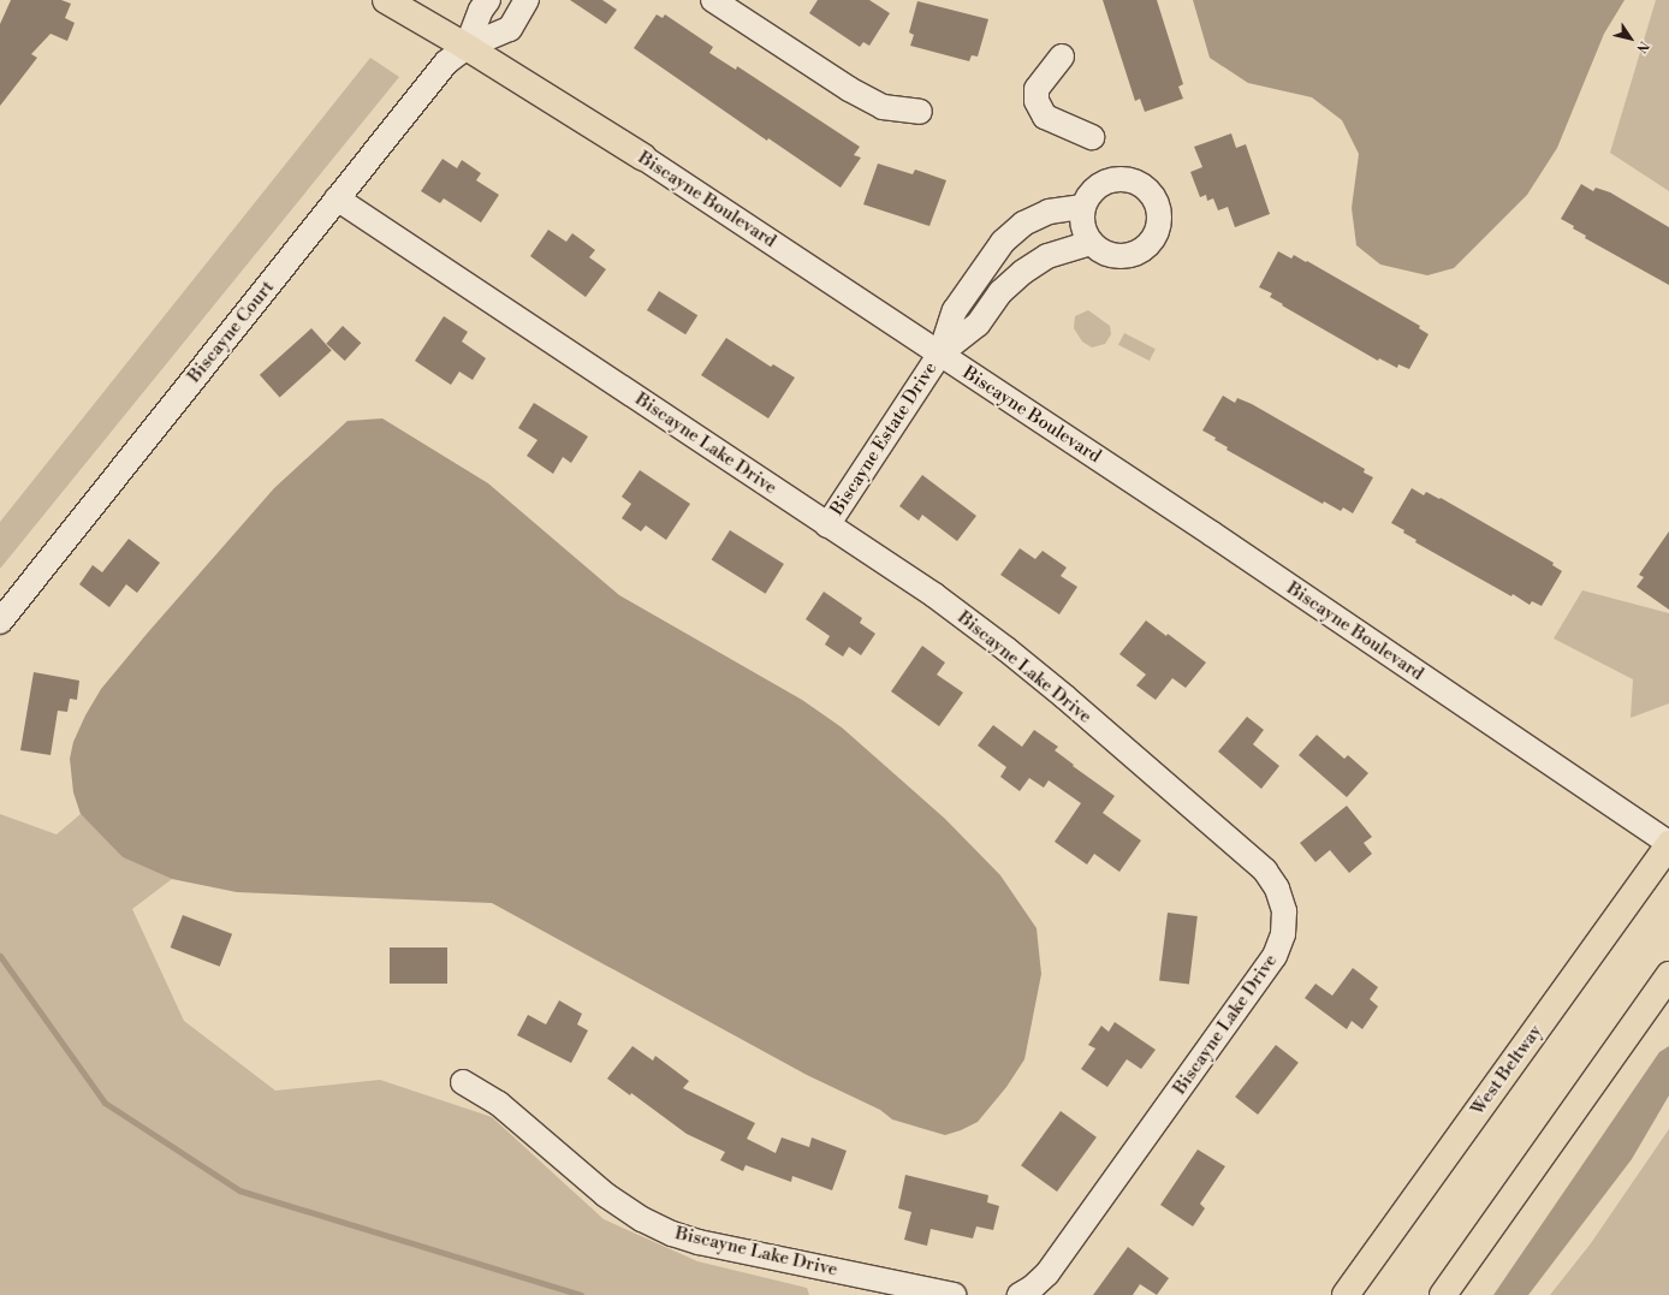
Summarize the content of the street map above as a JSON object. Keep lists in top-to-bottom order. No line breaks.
{"streets":{"main road":["Biscayne Boulevard","West Beltway"],"street":["Biscayne Court","Biscayne Estate Drive","Biscayne Lake Drive"]},"crossings":[["Biscayne Boulevard","Biscayne Court"],["Biscayne Boulevard","Biscayne Estate Drive"],["Biscayne Boulevard","West Beltway"],["Biscayne Court","Biscayne Lake Drive"],["Biscayne Estate Drive","Biscayne Lake Drive"]],"north":"bottom right"}
